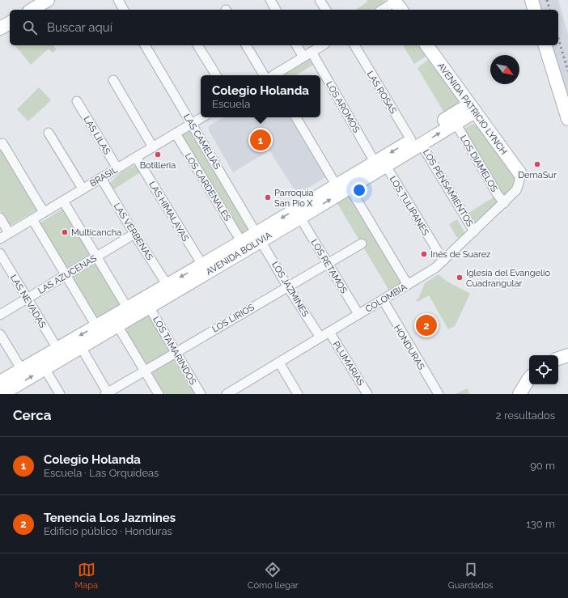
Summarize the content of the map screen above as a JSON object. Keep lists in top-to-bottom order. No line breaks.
{"streets":{"street":["LAS ROSAS","LOS AROMOS","AVENIDA PATRICIO LYNCH","LAS LILAS","LAS CAMELIAS","LOS DIAMELOS","BRASIL","LOS CARDENALES","LOS PENSAMIENTOS","LOS TULIPANES","LAS HIMALAYAS","LAS VERBENAS","AVENIDA BOLIVIA","LOS RETAMOS","LAS AZUCENAS","LOS JAZMINES","COLOMBIA","LAS NEVADAS","LOS LIRIOS","HONDURAS","LOS TAMARINDOS","PLUMARIAS"]},"crossings":[["LAS ROSAS","LOS PENSAMIENTOS"],["LAS ROSAS","AVENIDA BOLIVIA"],["LOS AROMOS","LOS TULIPANES"],["LOS AROMOS","AVENIDA BOLIVIA"],["AVENIDA PATRICIO LYNCH","AVENIDA BOLIVIA"],["AVENIDA PATRICIO LYNCH","COLOMBIA"],["LAS LILAS","BRASIL"],["LAS CAMELIAS","BRASIL"],["LAS CAMELIAS","AVENIDA BOLIVIA"],["LAS CAMELIAS","LOS JAZMINES"],["LOS DIAMELOS","AVENIDA BOLIVIA"],["LOS DIAMELOS","COLOMBIA"],["BRASIL","LOS CARDENALES"],["BRASIL","LAS HIMALAYAS"],["BRASIL","LAS VERBENAS"],["LOS CARDENALES","AVENIDA BOLIVIA"],["LOS PENSAMIENTOS","AVENIDA BOLIVIA"],["LOS PENSAMIENTOS","COLOMBIA"],["LOS TULIPANES","AVENIDA BOLIVIA"],["LOS TULIPANES","COLOMBIA"],["LAS HIMALAYAS","AVENIDA BOLIVIA"],["LAS VERBENAS","AVENIDA BOLIVIA"],["LAS VERBENAS","LAS AZUCENAS"],["AVENIDA BOLIVIA","LOS RETAMOS"],["AVENIDA BOLIVIA","LOS JAZMINES"],["AVENIDA BOLIVIA","LAS NEVADAS"],["AVENIDA BOLIVIA","LOS TAMARINDOS"],["LOS RETAMOS","COLOMBIA"],["LOS RETAMOS","LOS LIRIOS"],["LAS AZUCENAS","LAS NEVADAS"],["LOS JAZMINES","COLOMBIA"],["LOS JAZMINES","LOS LIRIOS"],["COLOMBIA","HONDURAS"],["COLOMBIA","PLUMARIAS"],["LOS LIRIOS","LOS TAMARINDOS"]],"places":["Botilleria","DemaSur","Parroquia San Pío X","Multicancha","Inés de Suarez","Iglesia del Evangelio Cuadrangular"],"north":"bottom right","page":{"search":"Buscar aquí","popup":["Colegio Holanda","Escuela"],"pins":["1","2"],"heading":["Cerca","2 resultados"],"list":[{"mark":"1","name":"Colegio Holanda","note":"Escuela · Las Orquideas","value":"90 m"},{"mark":"2","name":"Tenencia Los Jazmines","note":"Edificio público · Honduras","value":"130 m"}],"nav":["Mapa","Cómo llegar","Guardados"]}}
